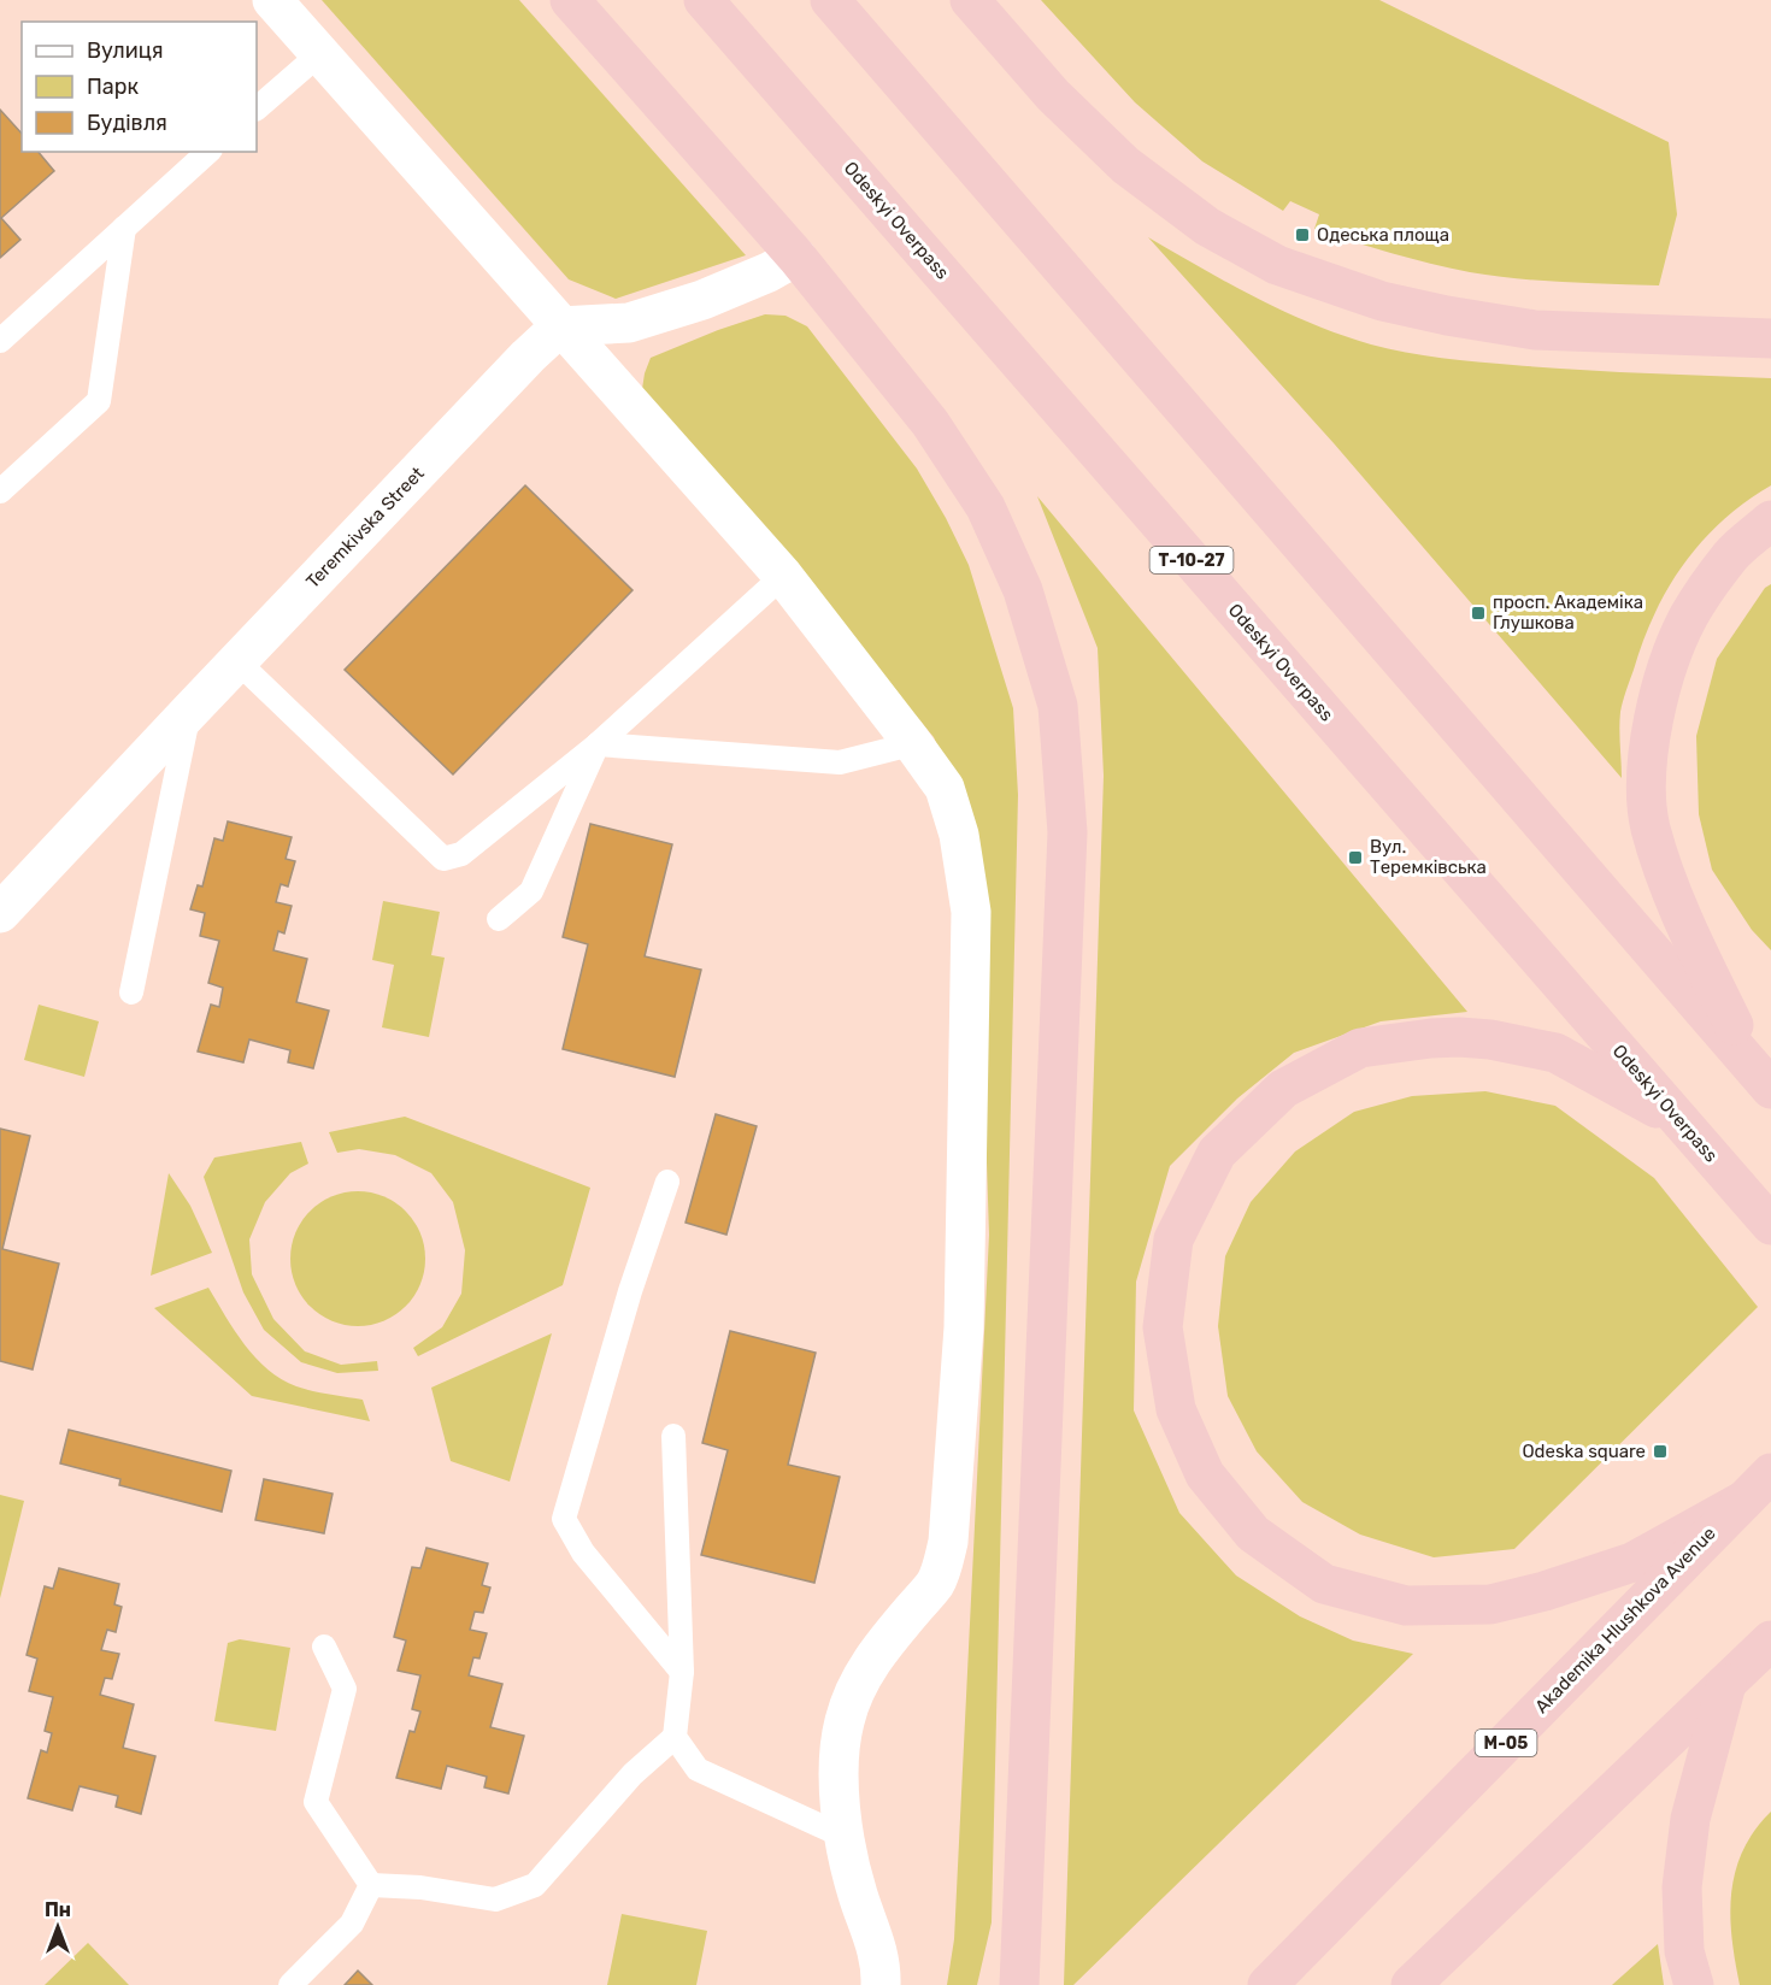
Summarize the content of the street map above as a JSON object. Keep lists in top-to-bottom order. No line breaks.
{"streets":{"highway":["Odeskyi Overpass","Т-10-27","Akademika Hlushkova Avenue","М-05"],"street":["Teremkivska Street"]},"places":{"transit":["Одеська площа","просп. Академіка Глушкова","Вул. Теремківська","Odeska square"]},"legend":["Вулиця","Парк","Будівля"],"north":"top"}
